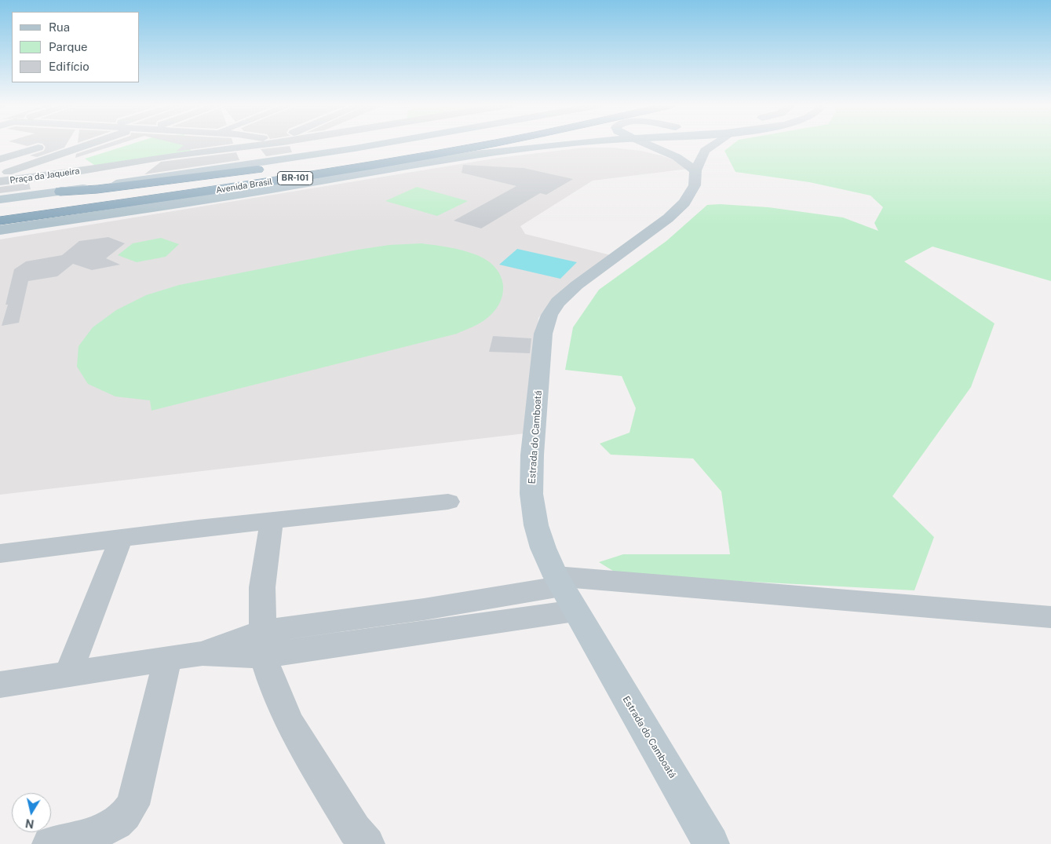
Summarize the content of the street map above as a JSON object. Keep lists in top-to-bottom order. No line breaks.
{"streets":{"highway":["BR-101","Avenida Brasil"],"main road":["Estrada do Camboatá"],"street":["Praça da Jaqueira"]},"crossings":[["Avenida Brasil","Estrada do Camboatá"]],"legend":["Rua","Parque","Edifício"],"north":"bottom"}
